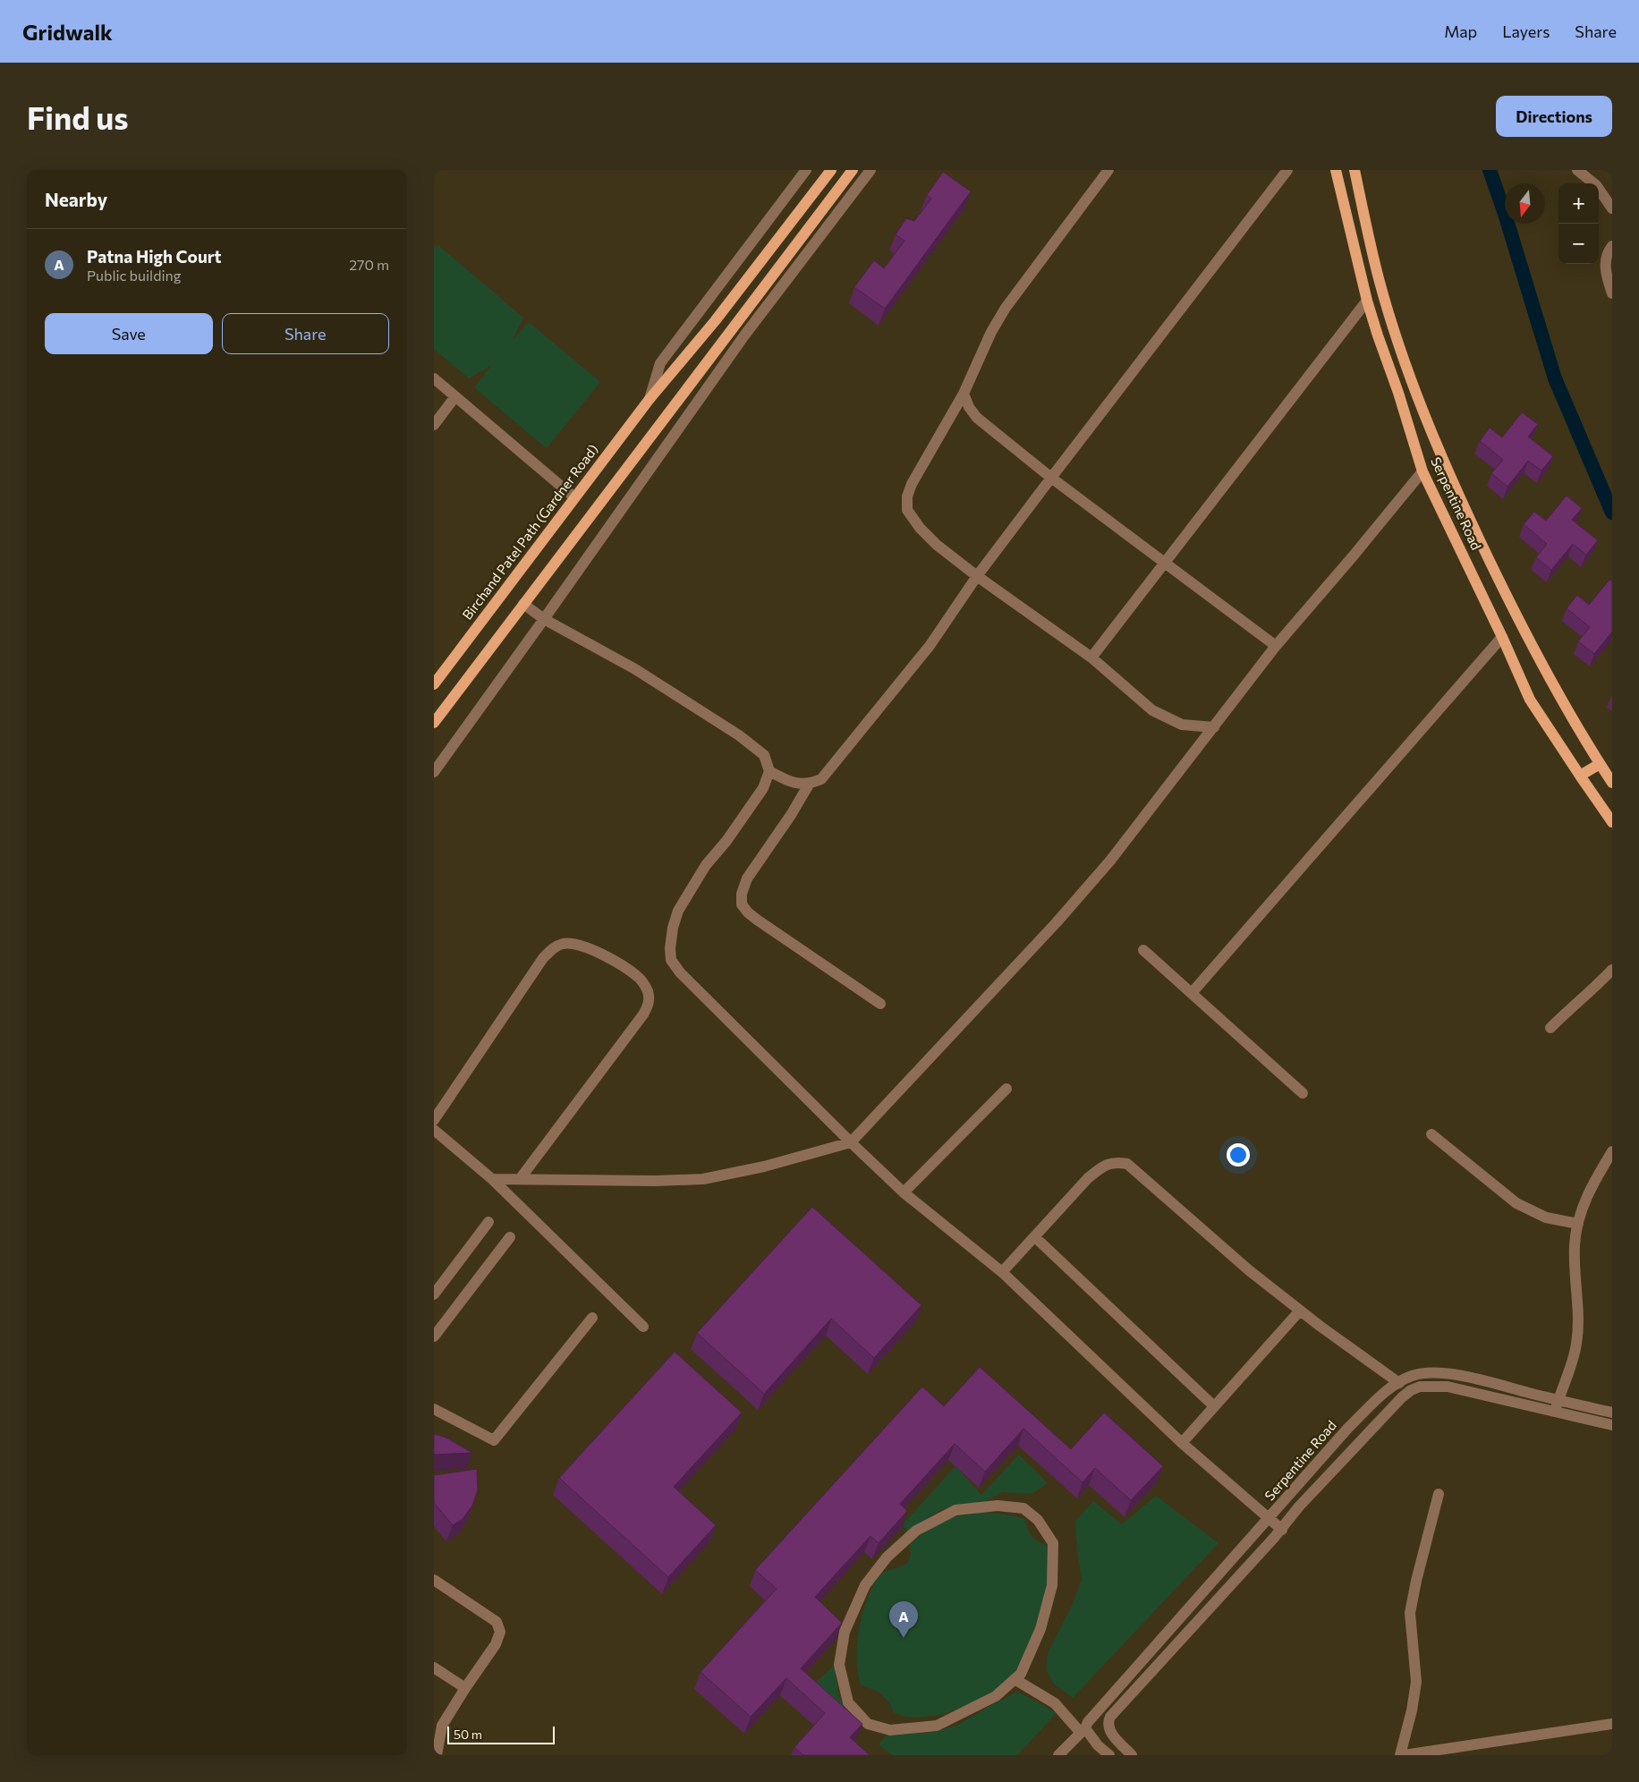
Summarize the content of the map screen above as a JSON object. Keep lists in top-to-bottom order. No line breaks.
{"streets":{"main road":["Serpentine Road","Birchand Patel Path (Gardner Road)"]},"scale_bar":"50 m","north":"bottom","page":{"header":"Gridwalk","nav":["Map","Layers","Share"],"buttons":["Directions",["Save","Share"]],"title":"Find us","heading":"Nearby","map_buttons":["+","−"],"list":[{"mark":"A","name":"Patna High Court","note":"Public building","value":"270 m"}],"pins":"A","scale":"50 m"}}
